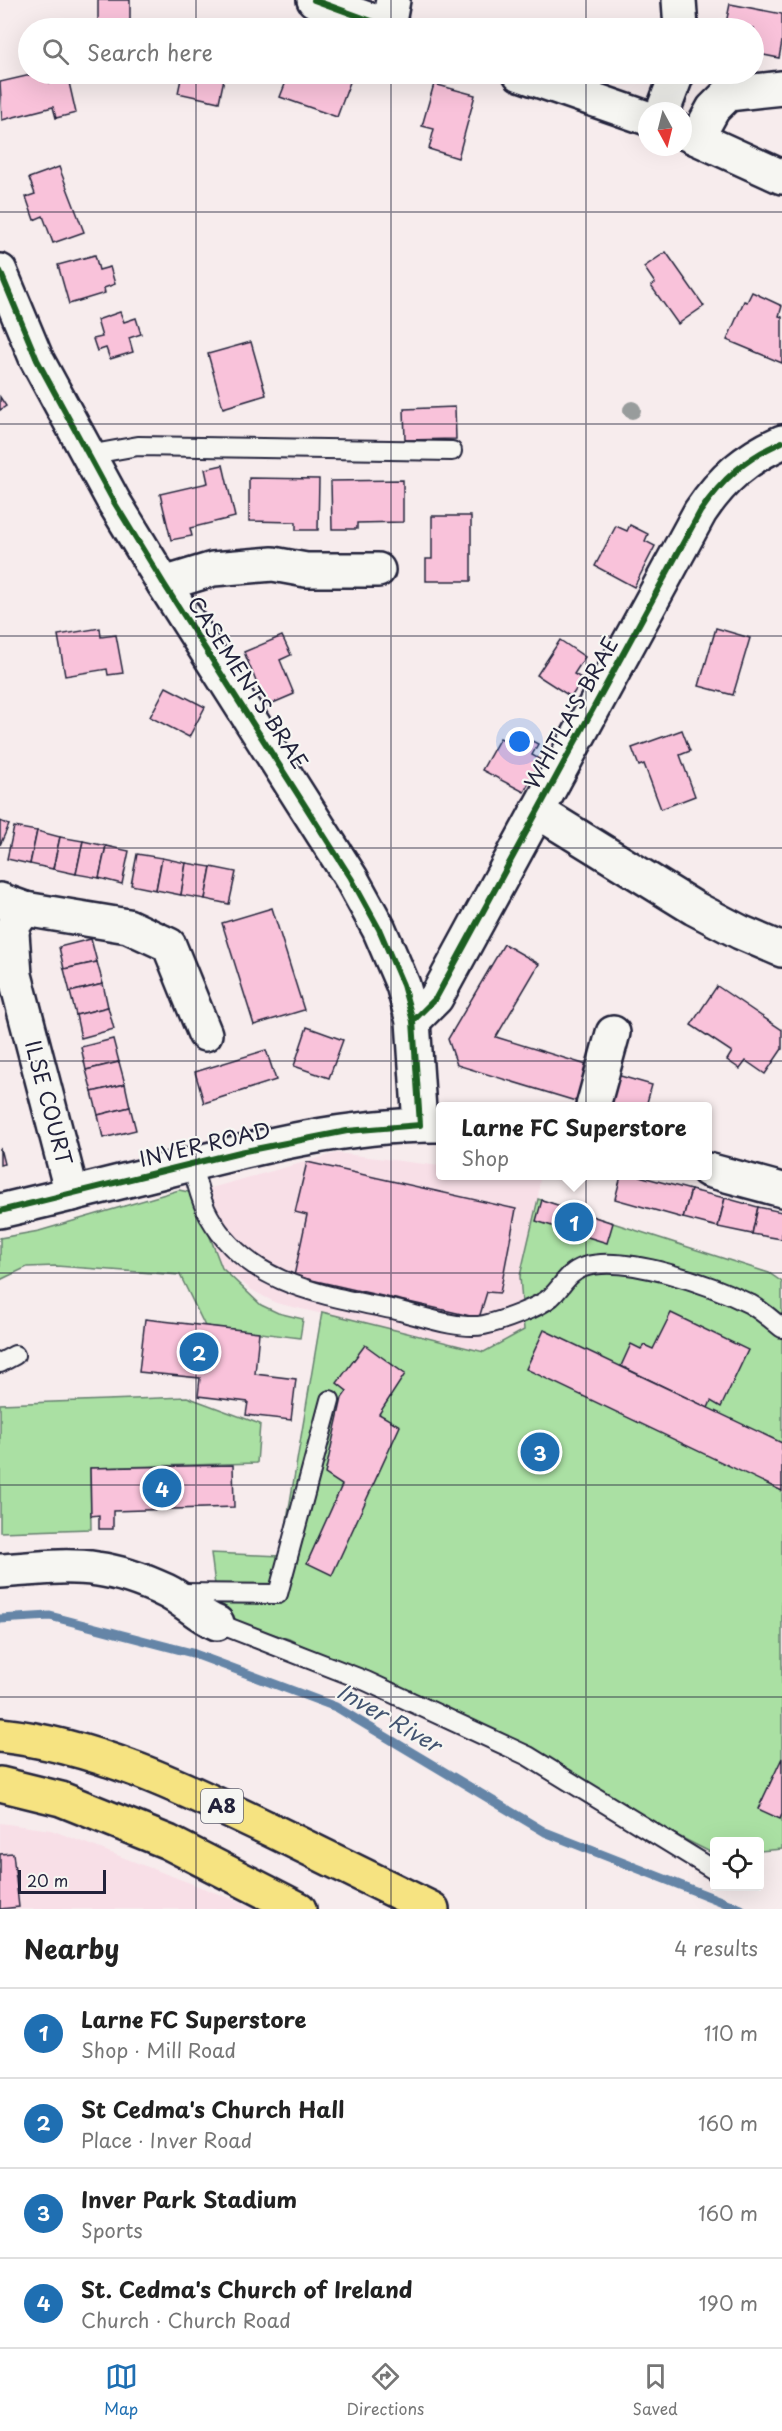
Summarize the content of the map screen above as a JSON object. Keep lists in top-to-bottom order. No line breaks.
{"streets":{"highway":["A8"],"street":["CASEMENTS BRAE","WHITLA'S BRAE","ILSE COURT","INVER ROAD"]},"crossings":[["CASEMENTS BRAE","WHITLA'S BRAE"],["CASEMENTS BRAE","INVER ROAD"],["ILSE COURT","INVER ROAD"]],"water":["Inver River"],"scale_bar":"20 m","north":"bottom","page":{"search":"Search here","popup":["Larne FC Superstore","Shop"],"pins":["1","2","3","4"],"scale":"20 m","heading":["Nearby","4 results"],"list":[{"mark":"1","name":"Larne FC Superstore","note":"Shop · Mill Road","value":"110 m"},{"mark":"2","name":"St Cedma's Church Hall","note":"Place · Inver Road","value":"160 m"},{"mark":"3","name":"Inver Park Stadium","note":"Sports","value":"160 m"},{"mark":"4","name":"St. Cedma's Church of Ireland","note":"Church · Church Road","value":"190 m"}],"nav":["Map","Directions","Saved"]}}
